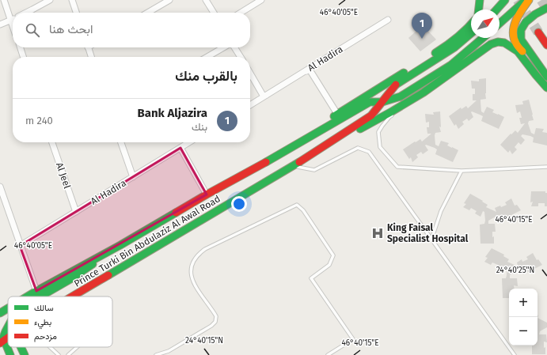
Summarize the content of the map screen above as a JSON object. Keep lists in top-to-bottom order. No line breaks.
{"streets":{"main road":["Prince Turki Bin Abdulaziz Al Awal Road"],"street":["Al Hadira","Al Jeel"]},"crossings":[["Al Hadira","Al Jeel"]],"places":{"hospital":["King Faisal Specialist Hospital"]},"legend":["سالك","بطيء","مزدحم"],"north":"top right","page":{"pins":"1","search":"ابحث هنا","heading":"بالقرب منك","list":[{"mark":"1","name":"Bank Aljazira","note":"بنك","value":"240 m"}],"map_buttons":["+","−"]},"coordinates":["46°40'05\"E","46°40'15\"E","24°40'25\"N","24°40'15\"N"]}
